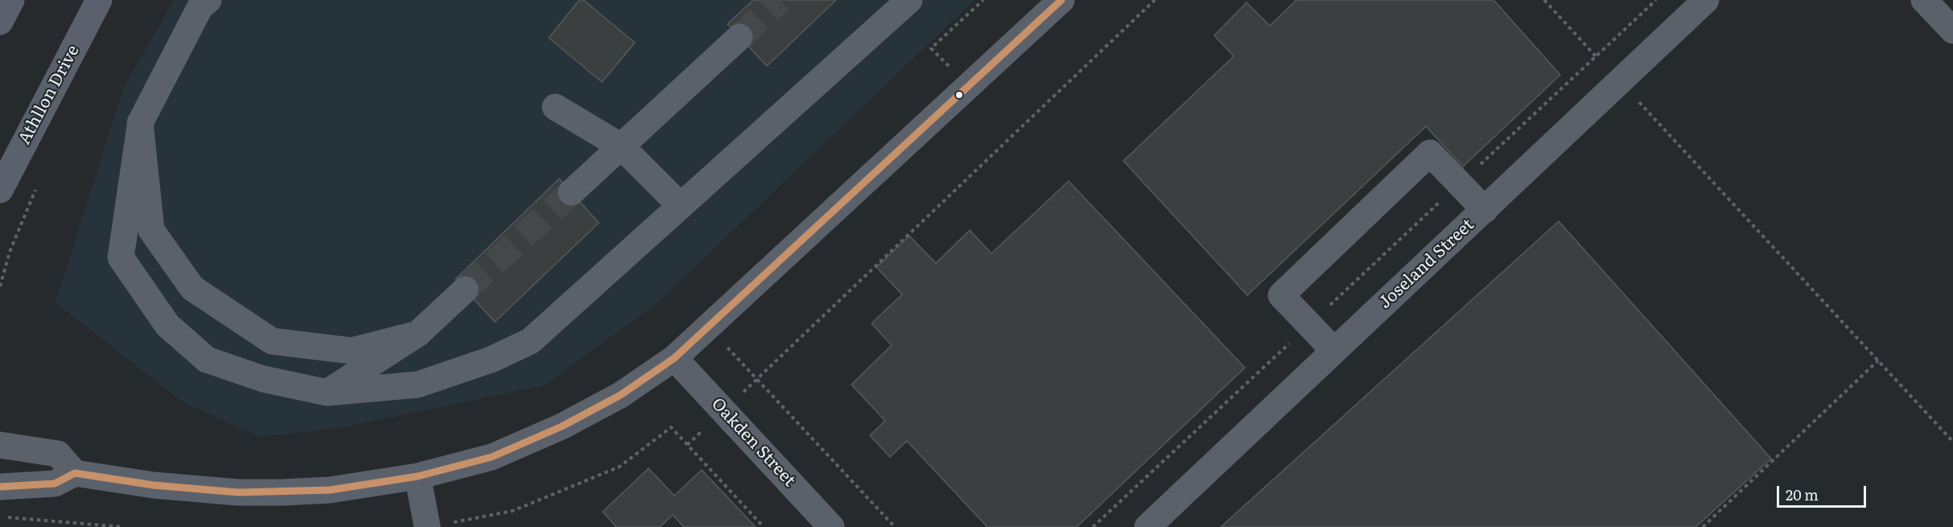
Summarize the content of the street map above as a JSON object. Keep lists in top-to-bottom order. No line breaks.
{"streets":{"main road":["Athllon Drive"],"street":["Joseland Street","Oakden Street"]},"scale_bar":"20 m"}
